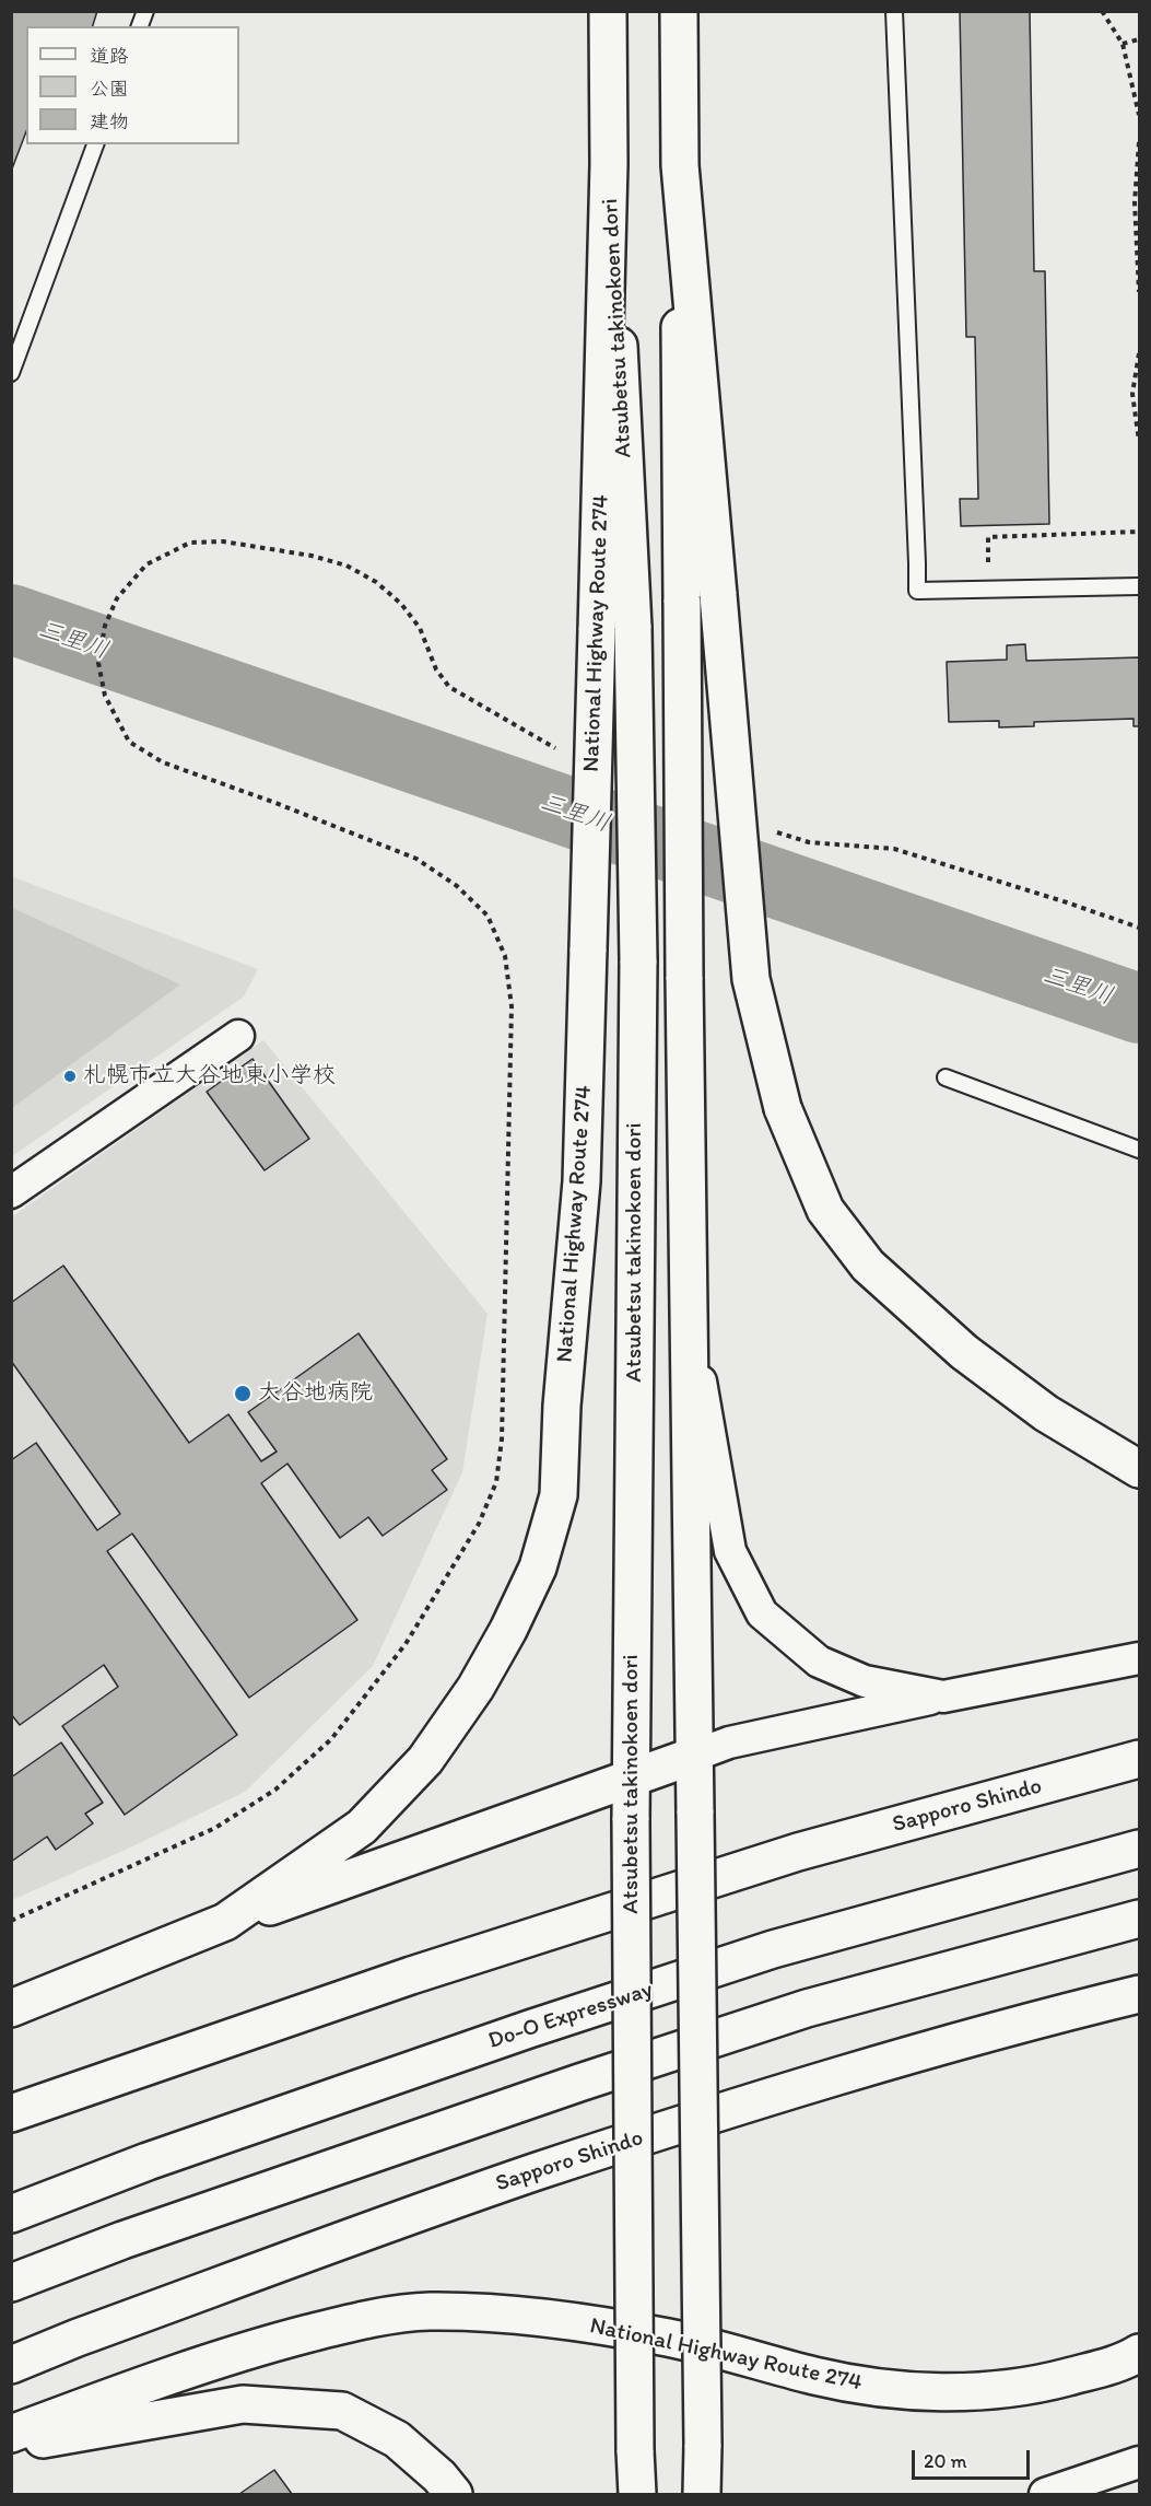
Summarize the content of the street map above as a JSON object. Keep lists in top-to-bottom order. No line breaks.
{"streets":{"main road":["Atsubetsu takinokoen dori","National Highway Route 274","Sapporo Shindo","Do-O Expressway"]},"crossings":[["Atsubetsu takinokoen dori","National Highway Route 274"]],"water":["三里川"],"places":["札幌市立大谷地東小学校","大谷地病院"],"legend":["道路","公園","建物"],"scale_bar":"20 m"}
